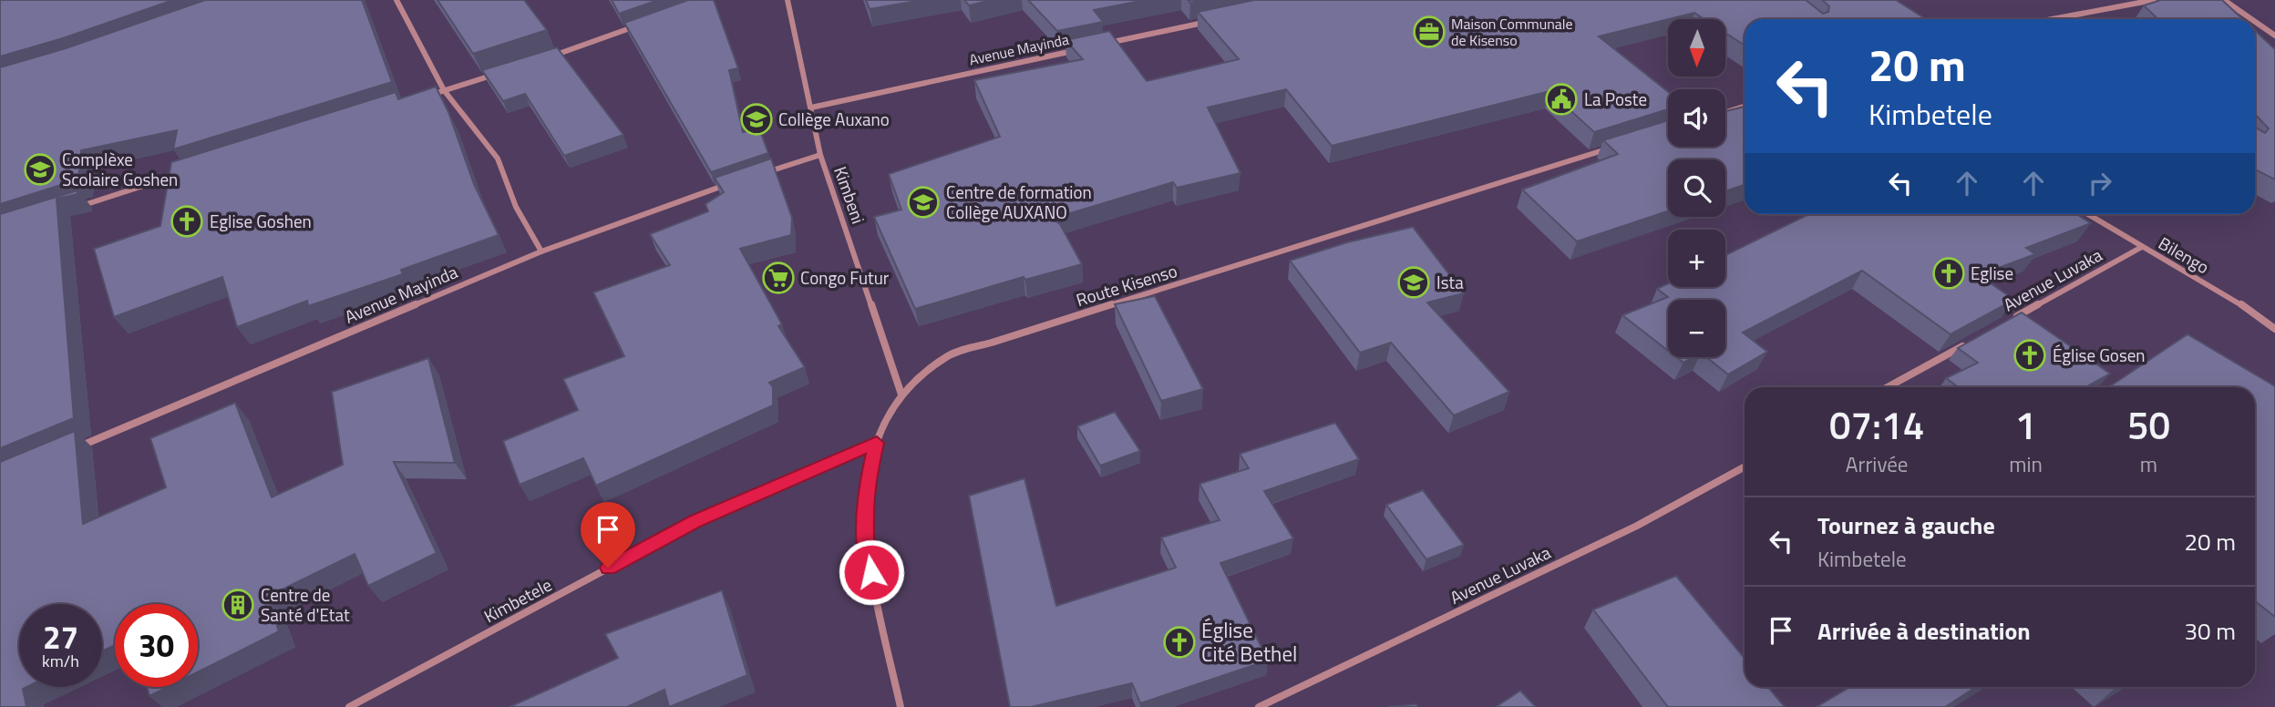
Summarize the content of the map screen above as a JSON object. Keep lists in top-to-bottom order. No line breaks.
{"streets":{"street":["Avenue Mayinda","Kimbeni","Bilengo","Avenue Luvaka","Route Kisenso","Kimbetele"]},"crossings":[["Avenue Mayinda","Kimbeni"],["Kimbeni","Route Kisenso"],["Bilengo","Avenue Luvaka"],["Route Kisenso","Kimbetele"]],"places":{"office":["Maison Communale de Kisenso"],"public building":["La Poste"],"school or university":["Collège Auxano","Complèxe Scolaire Goshen","Centre de formation Collège AUXANO","Ista"],"church":["Eglise Goshen","Eglise","Église Gosen","Église Cité Bethel"],"supermarket":["Congo Futur"],"building":["Centre de Santé d'Etat"]},"north":"bottom","page":{"map_buttons":["+","−"],"turn":["20 m","Kimbetele"],"eta":["07:14","Arrivée","1","min","50","m"],"list":[{"name":"Tournez à gauche","note":"Kimbetele","value":"20 m"},{"name":"Arrivée à destination","value":"30 m"}],"speed":"27 km/h","limit":"30"}}
